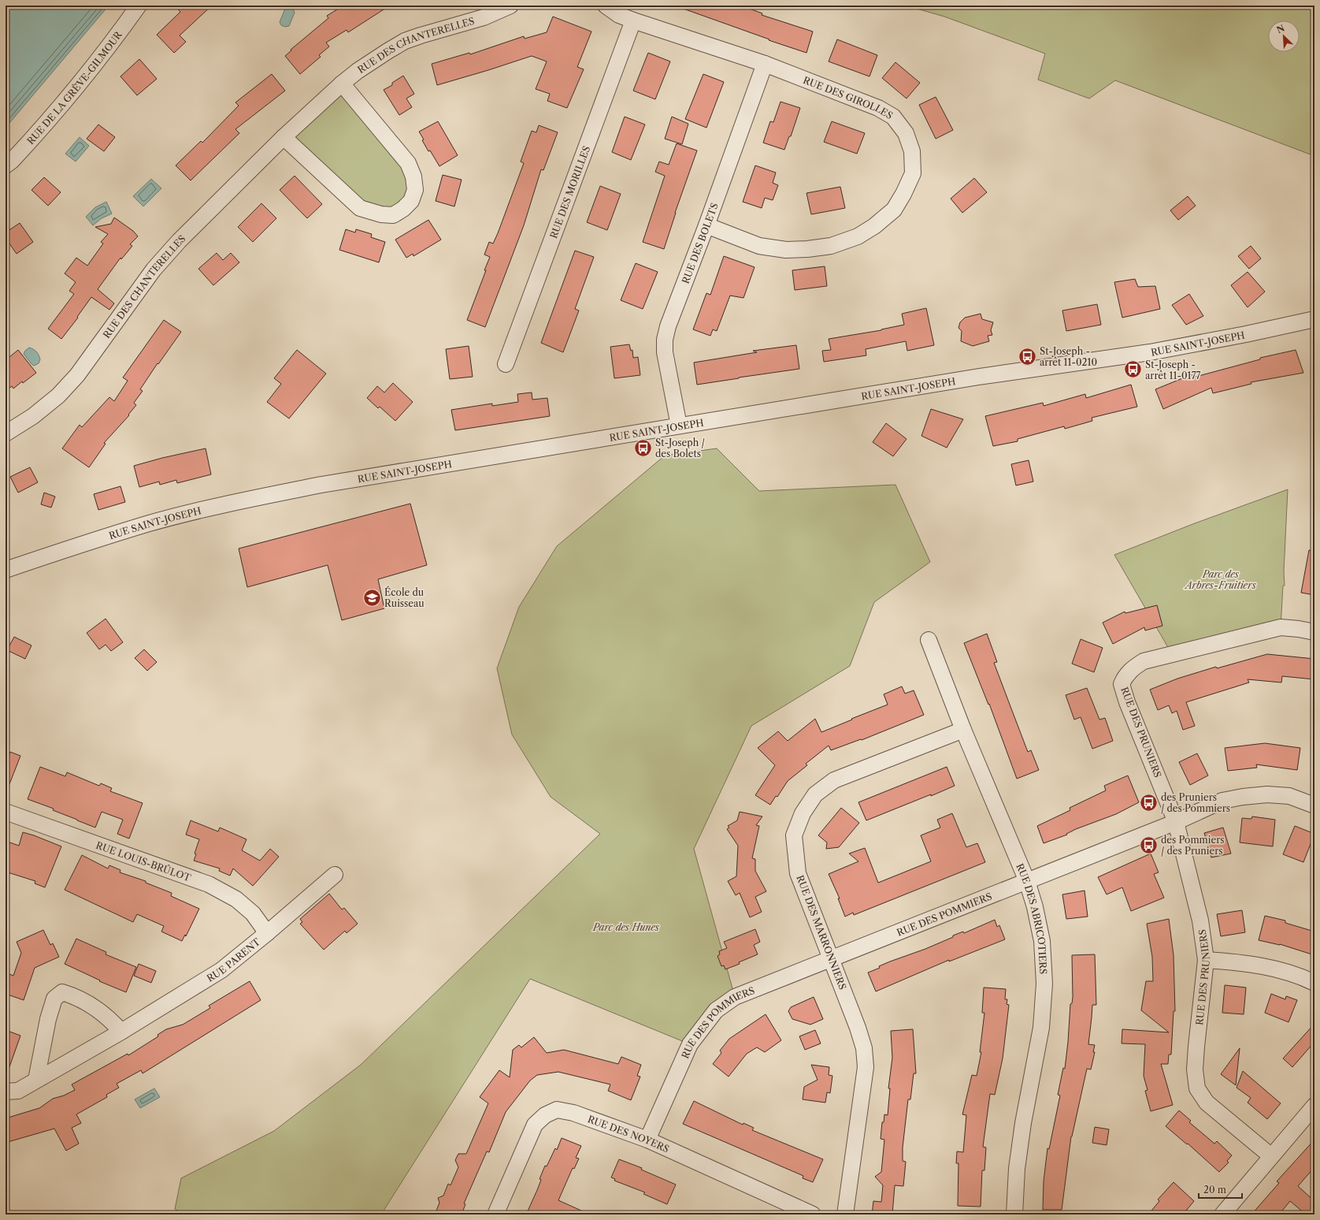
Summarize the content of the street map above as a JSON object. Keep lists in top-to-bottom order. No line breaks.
{"streets":{"street":["RUE DES CHANTERELLES","RUE DE LA GRÈVE-GILMOUR","RUE DES GIROLLES","RUE DES MORILLES","RUE DES BOLETS","RUE SAINT-JOSEPH","RUE DES PRUNIERS","RUE LOUIS-BRÛLOT","RUE DES POMMIERS","RUE DES ABRICOTIERS","RUE DES MARRONNIERS","RUE PARENT","RUE DES NOYERS"]},"crossings":[["RUE DES GIROLLES","RUE DES MORILLES"],["RUE DES GIROLLES","RUE DES BOLETS"],["RUE DES BOLETS","RUE SAINT-JOSEPH"],["RUE DES PRUNIERS","RUE DES POMMIERS"],["RUE LOUIS-BRÛLOT","RUE PARENT"],["RUE DES POMMIERS","RUE DES ABRICOTIERS"],["RUE DES POMMIERS","RUE DES MARRONNIERS"],["RUE DES POMMIERS","RUE DES NOYERS"],["RUE DES ABRICOTIERS","RUE DES MARRONNIERS"]],"parks":["Parc des Arbres-Fruitiers","Parc des Hunes"],"places":{"bus stop":["St-Joseph - arrêt 11-0210","St-Joseph - arrêt 11-0177","St-Joseph / des Bolets","des Pruniers / des Pommiers","des Pommiers / des Pruniers"],"school or university":["École du Ruisseau"]},"scale_bar":"20 m","north":"top left"}
